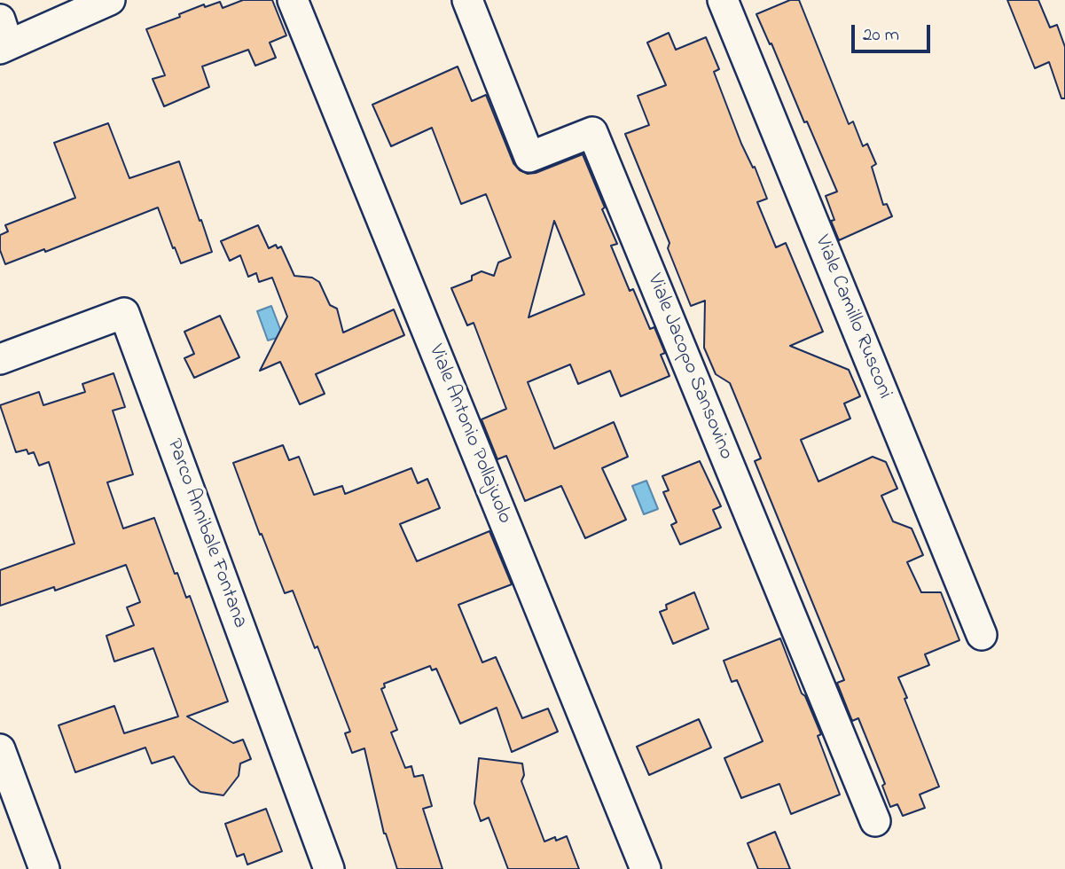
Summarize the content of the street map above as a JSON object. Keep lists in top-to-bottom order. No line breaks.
{"streets":{"street":["Viale Camillo Rusconi","Viale Jacopo Sansovino","Viale Antonio Pollajuolo","Parco Annibale Fontana"]},"scale_bar":"20 m"}
